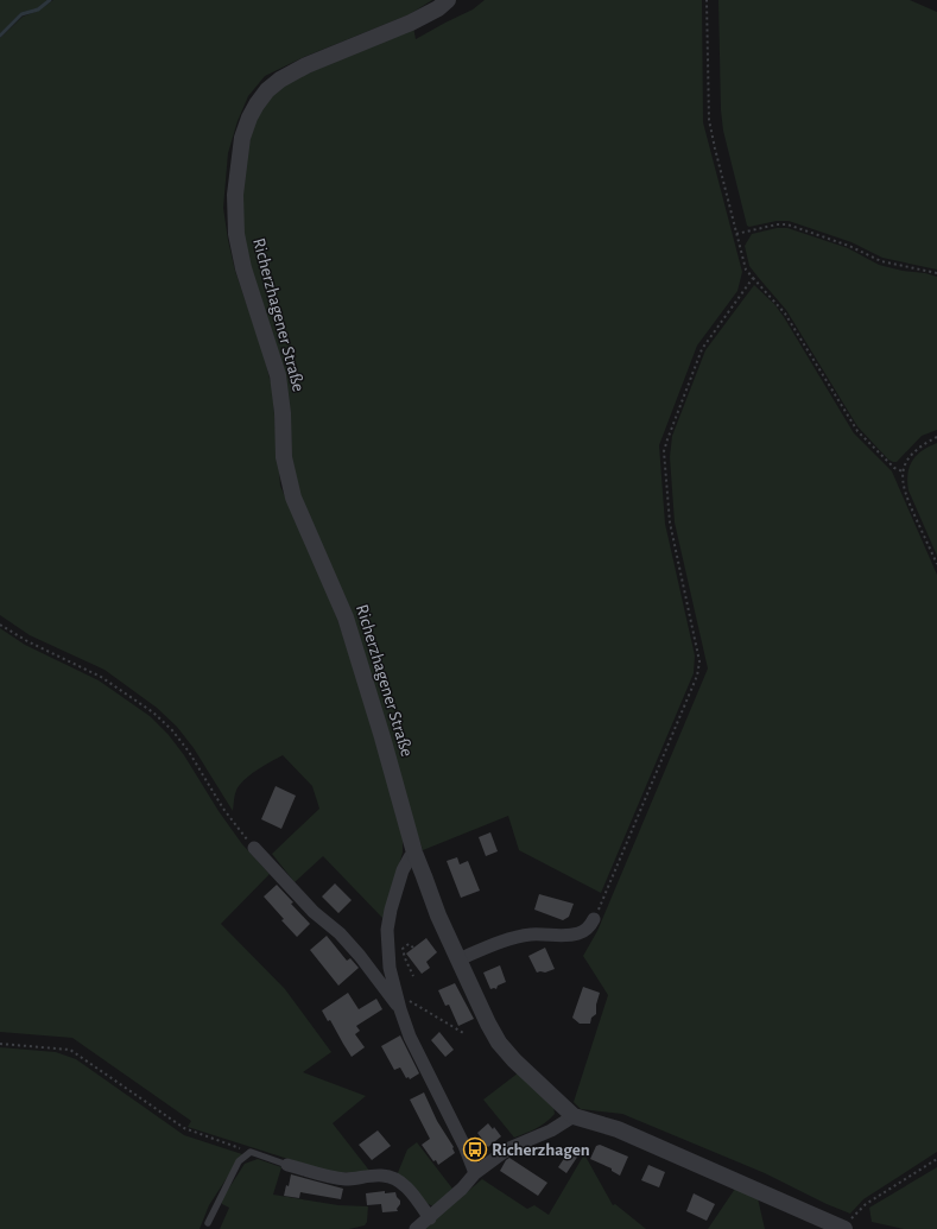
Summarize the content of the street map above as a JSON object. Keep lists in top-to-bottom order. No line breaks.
{"streets":{"street":["Richerzhagener Straße"]},"places":{"bus stop":["Richerzhagen"]}}
